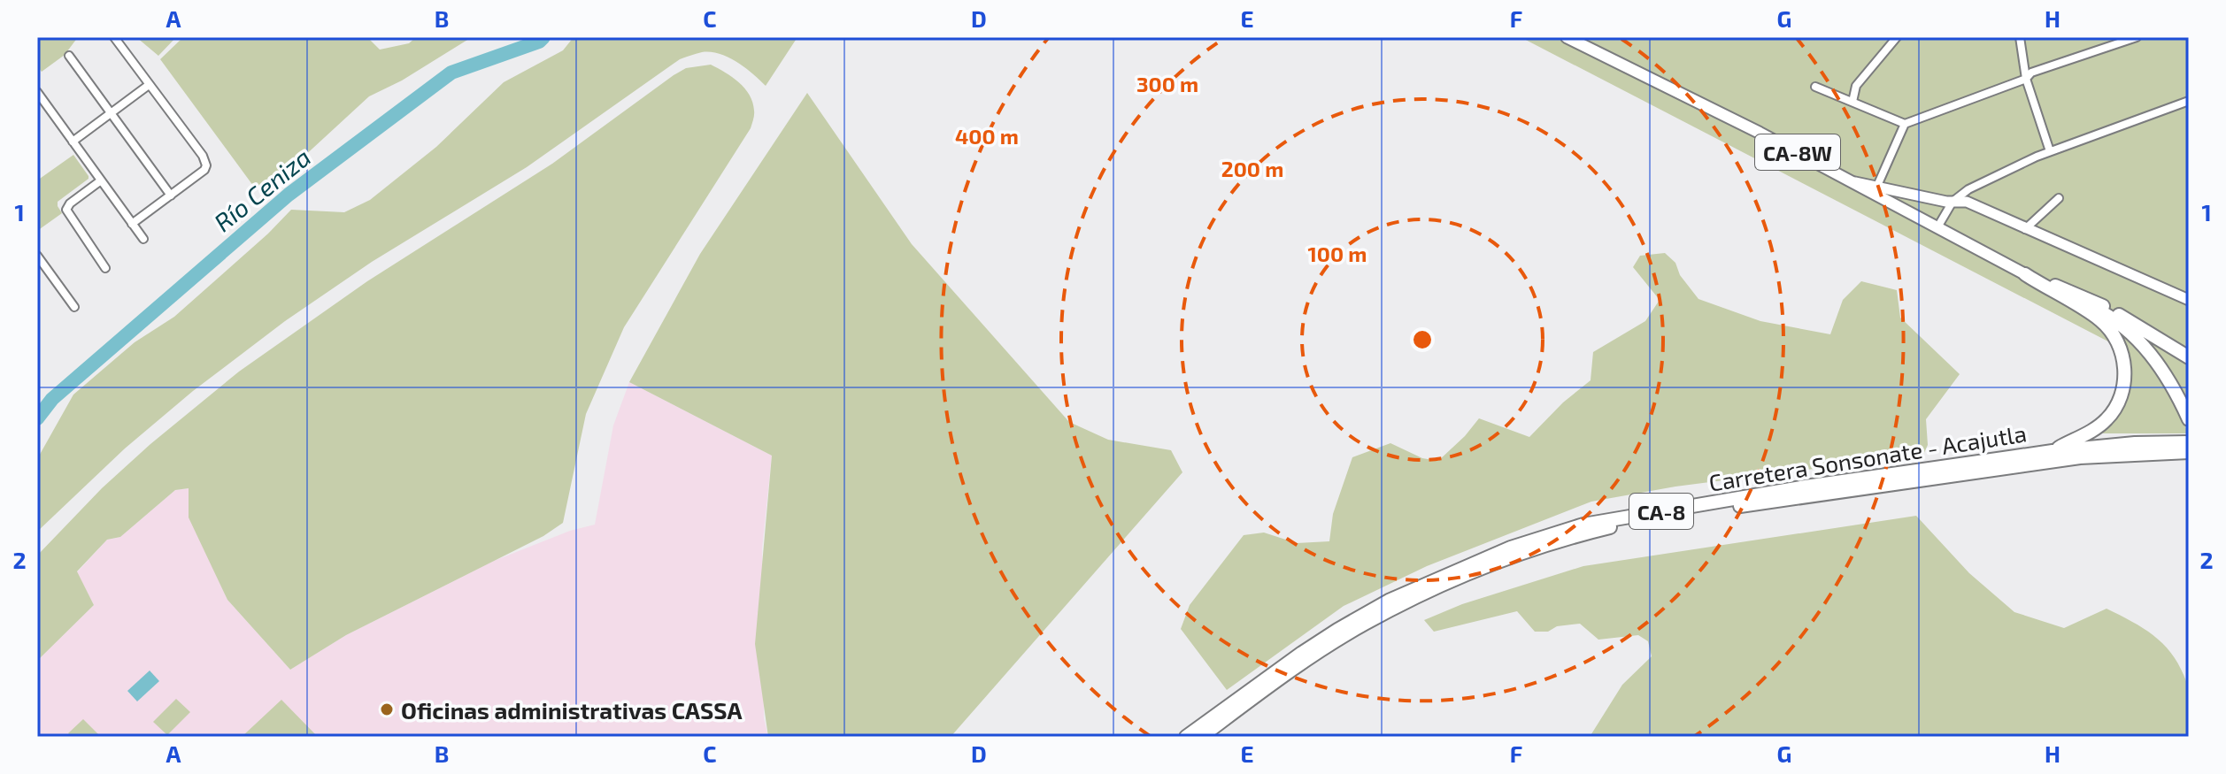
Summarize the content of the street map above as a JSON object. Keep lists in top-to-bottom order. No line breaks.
{"streets":{"highway":["Carretera Sonsonate - Acajutla","CA-8"],"main road":["CA-8W"]},"water":["Río Ceniza"],"places":["Oficinas administrativas CASSA"],"grid":{"columns":["A","B","C","D","E","F","G","H"],"rows":["1","2"]},"rings":["300 m","400 m","200 m","100 m"]}
